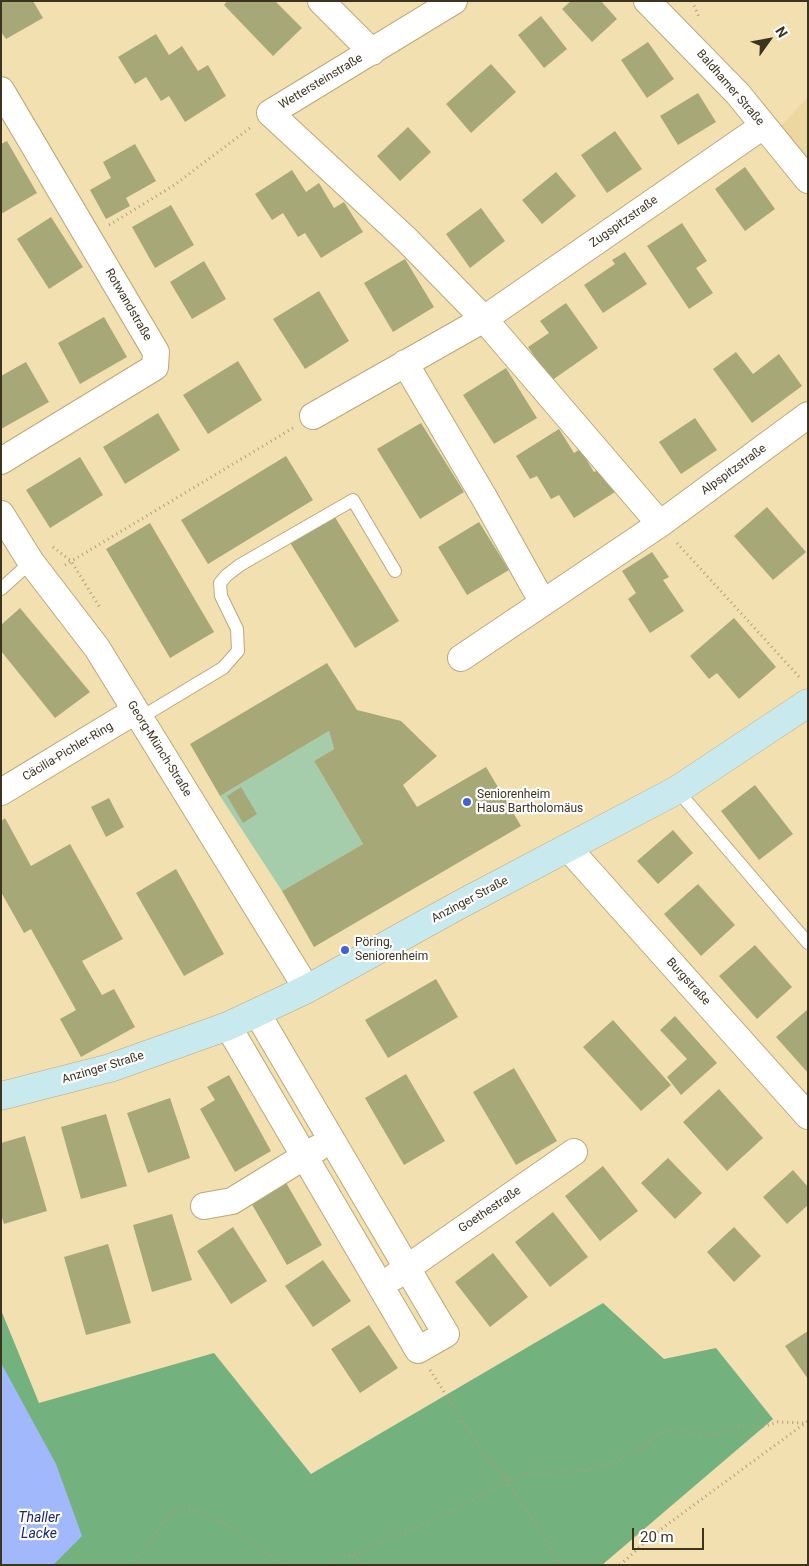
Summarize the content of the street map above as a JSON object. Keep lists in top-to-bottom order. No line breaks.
{"streets":{"street":["Wettersteinstraße","Baldhamer Straße","Zugspitzstraße","Rotwandstraße","Alpspitzstraße","Georg-Münch-Straße","Cäcilia-Pichler-Ring","Anzinger Straße","Burgstraße","Goethestraße"]},"crossings":[["Wettersteinstraße","Zugspitzstraße"],["Baldhamer Straße","Zugspitzstraße"],["Georg-Münch-Straße","Cäcilia-Pichler-Ring"],["Georg-Münch-Straße","Anzinger Straße"],["Anzinger Straße","Burgstraße"]],"water":["Thaller Lacke"],"places":["Seniorenheim Haus Bartholomäus","Pöring, Seniorenheim"],"scale_bar":"20 m","north":"top right"}
